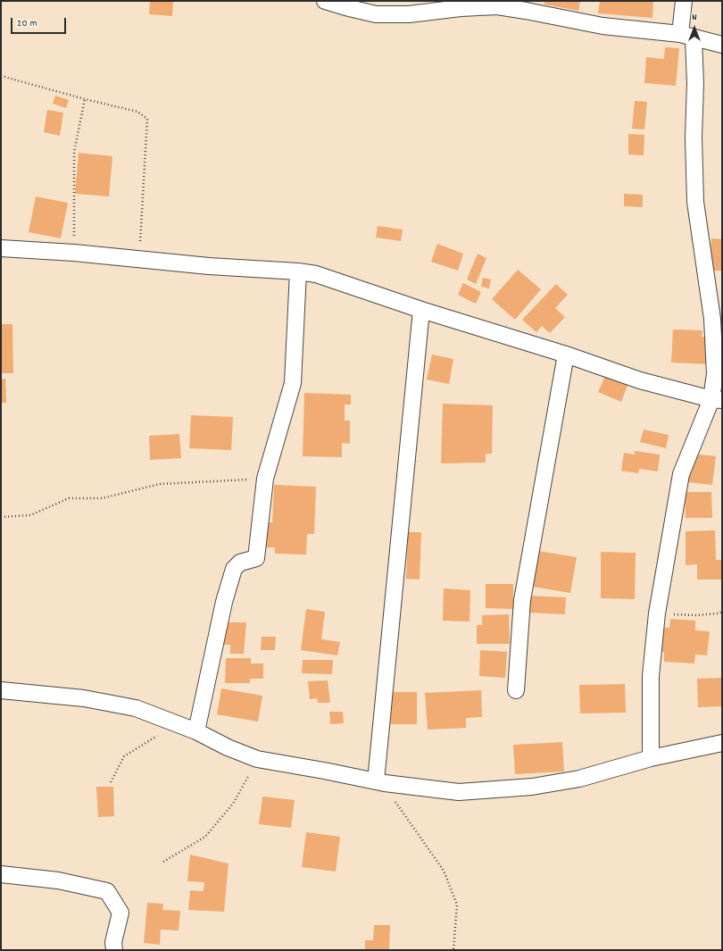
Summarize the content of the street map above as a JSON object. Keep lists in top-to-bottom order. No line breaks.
{"scale_bar":"20 m","north":"top"}
